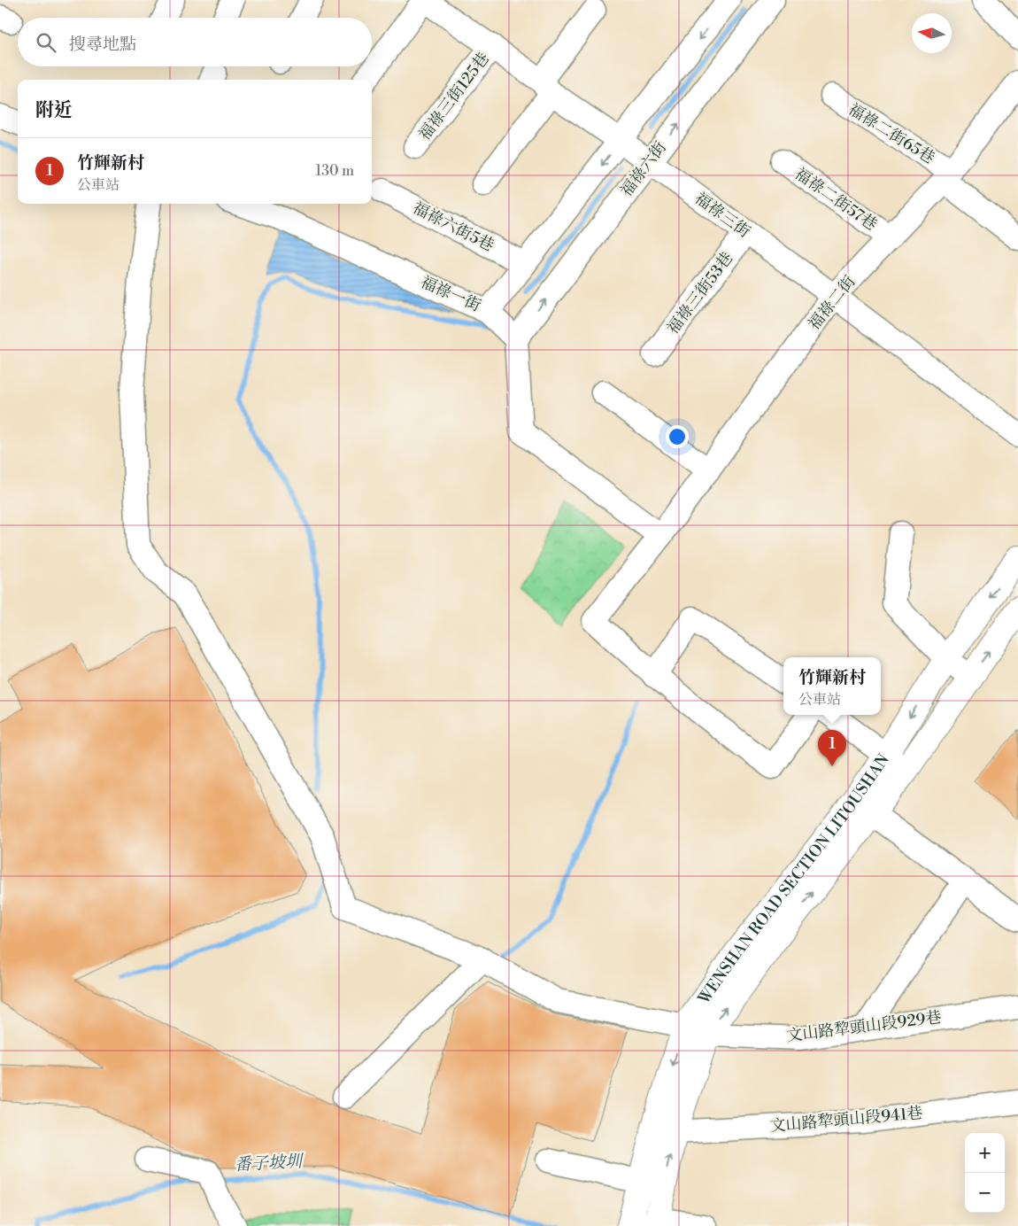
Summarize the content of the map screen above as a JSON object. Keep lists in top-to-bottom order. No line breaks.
{"streets":{"main road":["WENSHAN ROAD SECTION LITOUSHAN"],"street":["福祿三街125巷","福祿二街65巷","福祿六街","福祿二街57巷","福祿三街","福祿六街5巷","福祿三街53巷","福祿一街","福祿二街","文山路犂頭山段929巷","文山路犂頭山段941巷"]},"crossings":[["福祿三街125巷","福祿三街"],["福祿二街65巷","福祿二街"],["福祿六街","福祿三街"],["福祿六街","福祿一街"],["福祿二街57巷","福祿二街"],["福祿三街","福祿三街53巷"],["福祿三街","福祿二街"],["WENSHAN ROAD SECTION LITOUSHAN","文山路犂頭山段929巷"],["WENSHAN ROAD SECTION LITOUSHAN","文山路犂頭山段941巷"]],"water":["番子坡圳"],"north":"left","page":{"search":"搜尋地點","heading":"附近","list":[{"mark":"1","name":"竹輝新村","note":"公車站","value":"130 m"}],"popup":["竹輝新村","公車站"],"pins":"1","map_buttons":["+","−"]}}
